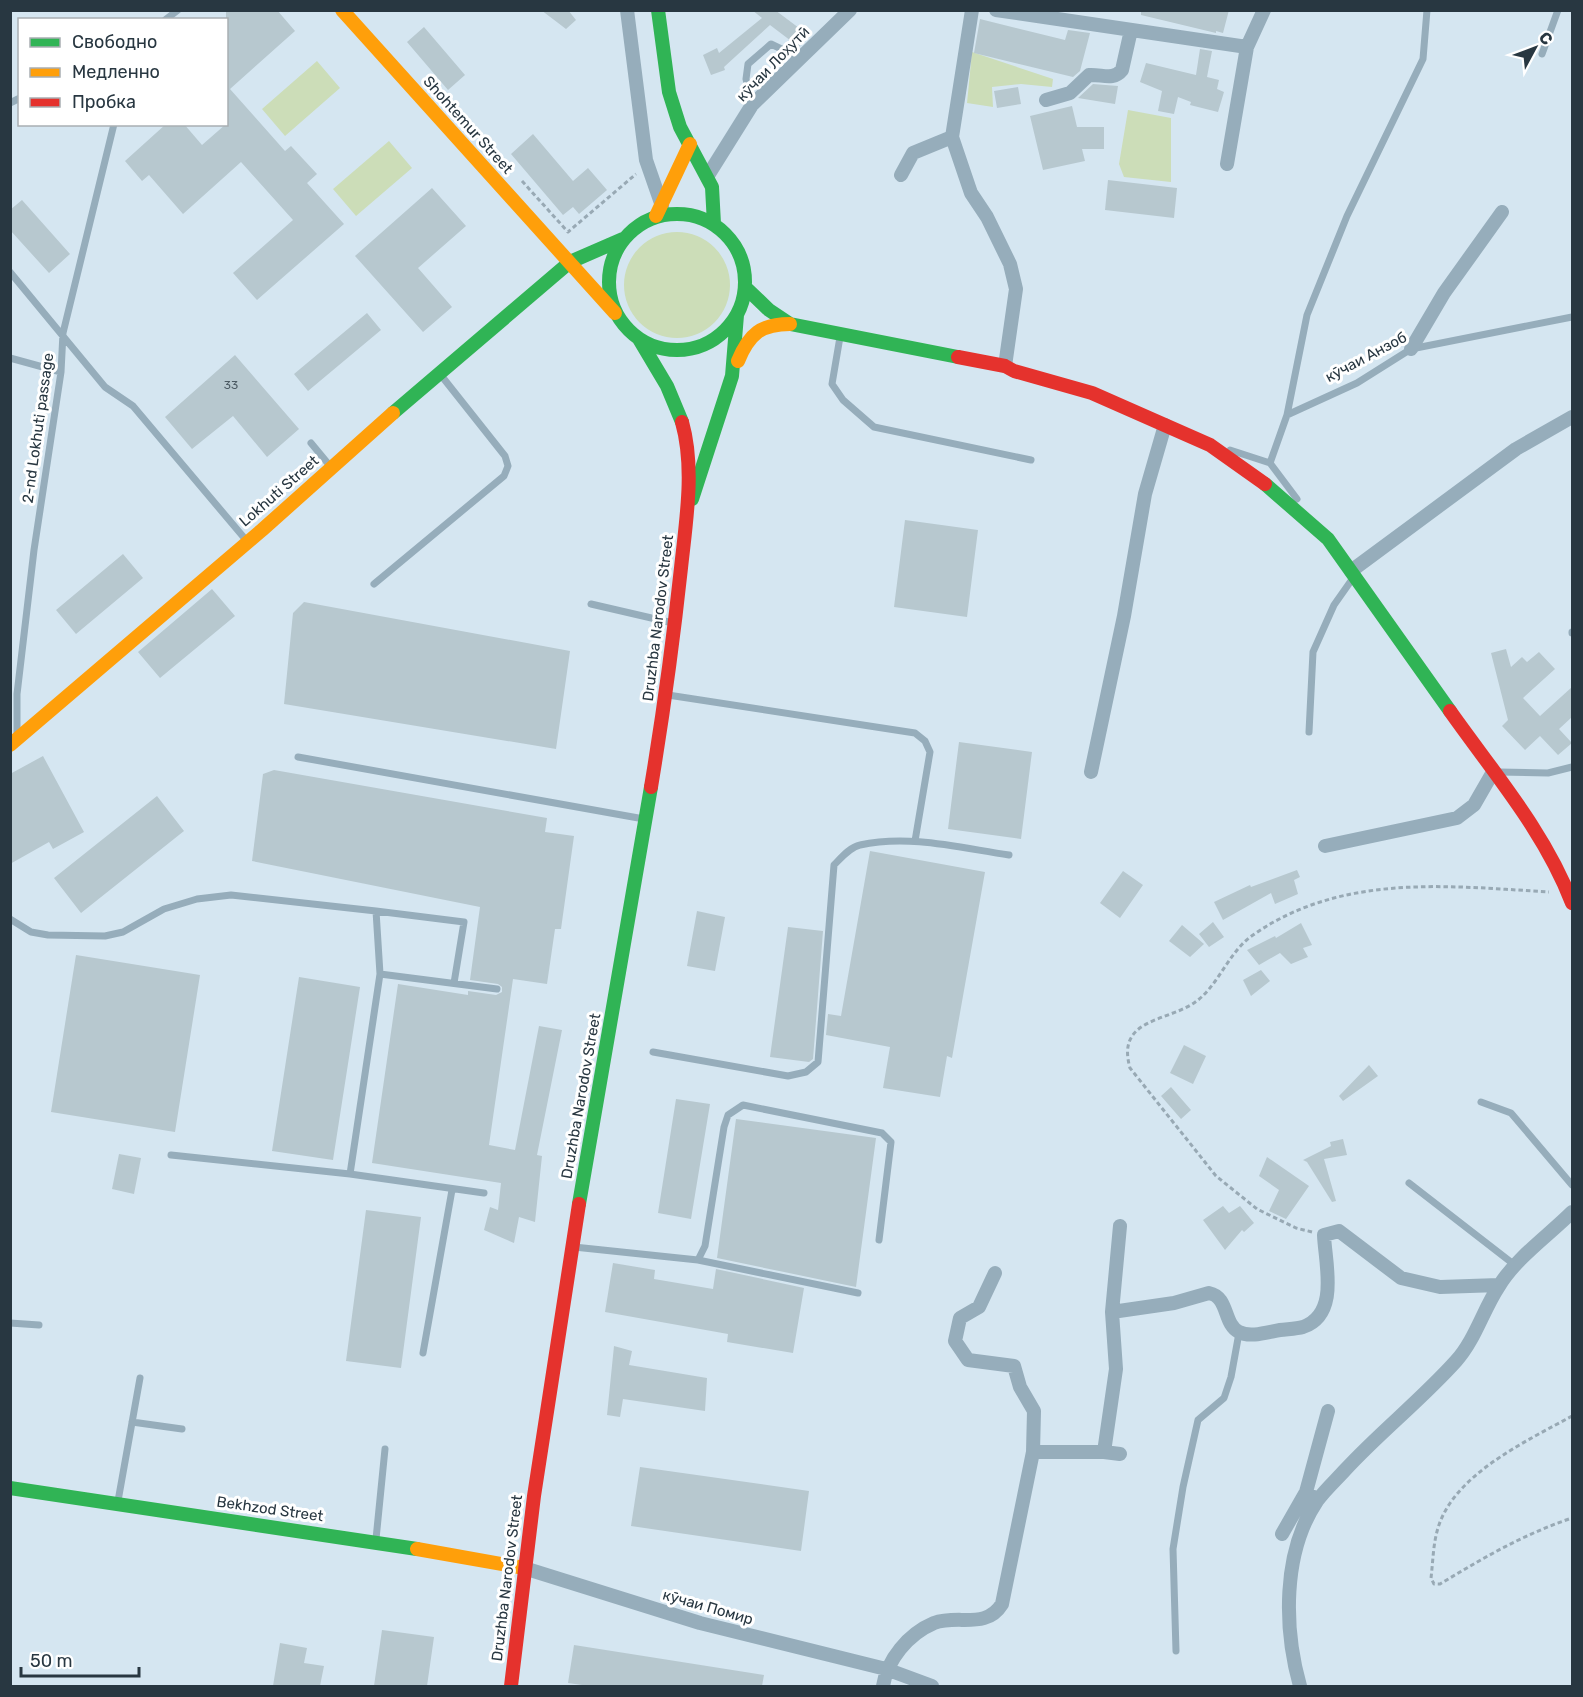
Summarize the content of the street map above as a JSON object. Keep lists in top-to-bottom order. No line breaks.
{"streets":{"main road":["Shohtemur Street","Lokhuti Street","Druzhba Narodov Street","Bekhzod Street"],"street":["кӯчаи Лоҳутӣ","кӯчаи Помир"],"lane":["кӯчаи Анзоб","2-nd Lokhuti passage"]},"crossings":[["Shohtemur Street","Lokhuti Street"],["2-nd Lokhuti passage","Lokhuti Street"],["Druzhba Narodov Street","Bekhzod Street"],["Druzhba Narodov Street","кӯчаи Помир"],["Bekhzod Street","кӯчаи Помир"]],"house_numbers":["33"],"legend":["Свободно","Медленно","Пробка"],"scale_bar":"50 m","north":"top right"}
